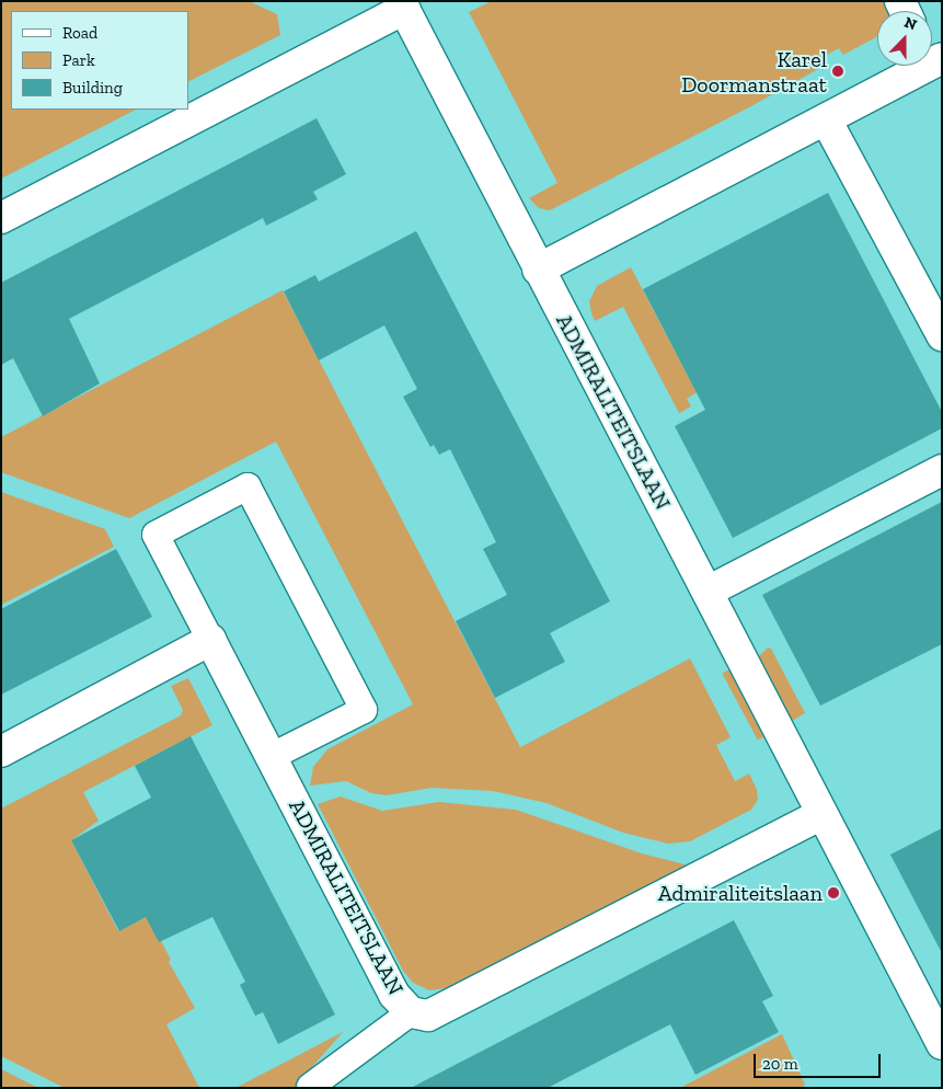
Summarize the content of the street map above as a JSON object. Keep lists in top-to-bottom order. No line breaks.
{"streets":{"street":["ADMIRALITEITSLAAN"]},"places":["Karel Doormanstraat","Admiraliteitslaan"],"legend":["Road","Park","Building"],"scale_bar":"20 m","north":"top"}
